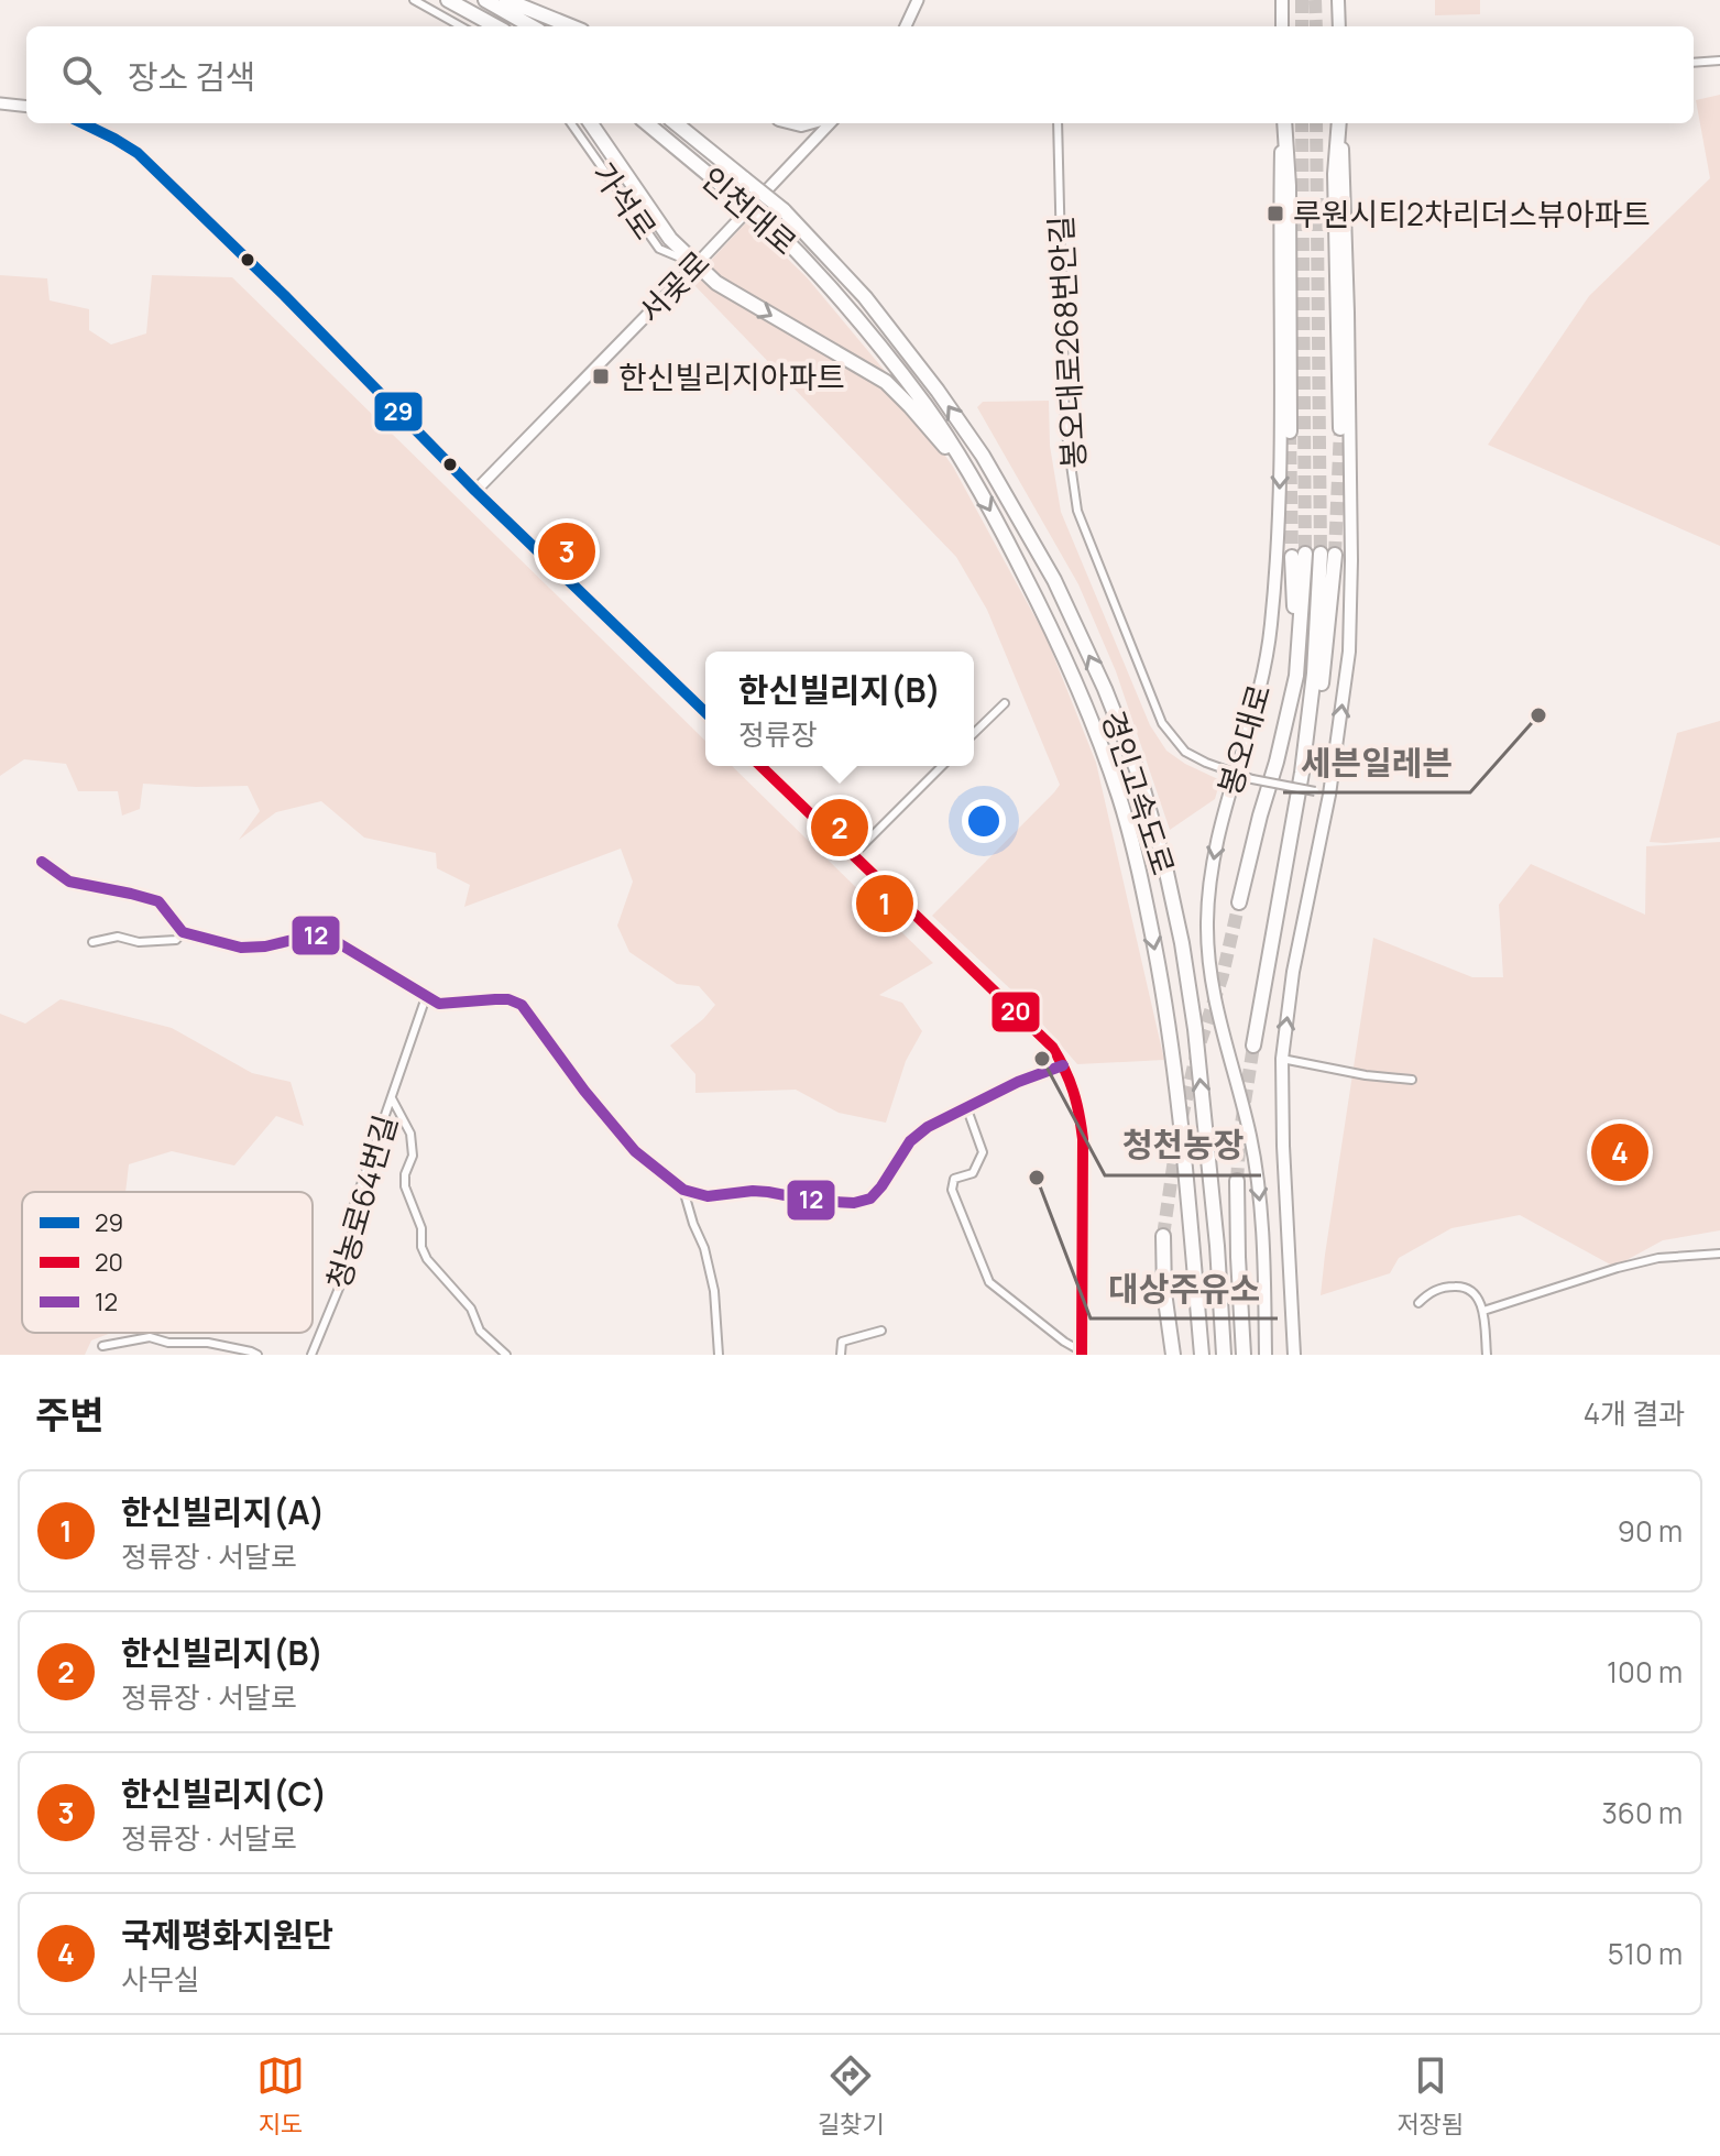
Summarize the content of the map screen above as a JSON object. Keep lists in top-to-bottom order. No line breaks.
{"streets":{"highway":["인천대로","봉오대로","경인고속도로"],"street":["가석로","서곶로","봉오대로268번안길","청농로64번길"]},"crossings":[["가석로","서곶로"],["인천대로","경인고속도로"],["봉오대로268번안길","봉오대로"]],"places":{"transit":["루원시티2차리더스뷰아파트","한신빌리지아파트"],"other":["세븐일레븐","청천농장","대상주유소"]},"lines":["transit line 29","transit line 20","transit line 12"],"legend":["29","20","12"],"page":{"search":"장소 검색","pins":["3","2","1","4"],"popup":["한신빌리지(B)","정류장"],"heading":["주변","4개 결과"],"list":[{"mark":"1","name":"한신빌리지(A)","note":"정류장 · 서달로","value":"90 m"},{"mark":"2","name":"한신빌리지(B)","note":"정류장 · 서달로","value":"100 m"},{"mark":"3","name":"한신빌리지(C)","note":"정류장 · 서달로","value":"360 m"},{"mark":"4","name":"국제평화지원단","note":"사무실","value":"510 m"}],"nav":["지도","길찾기","저장됨"]}}
